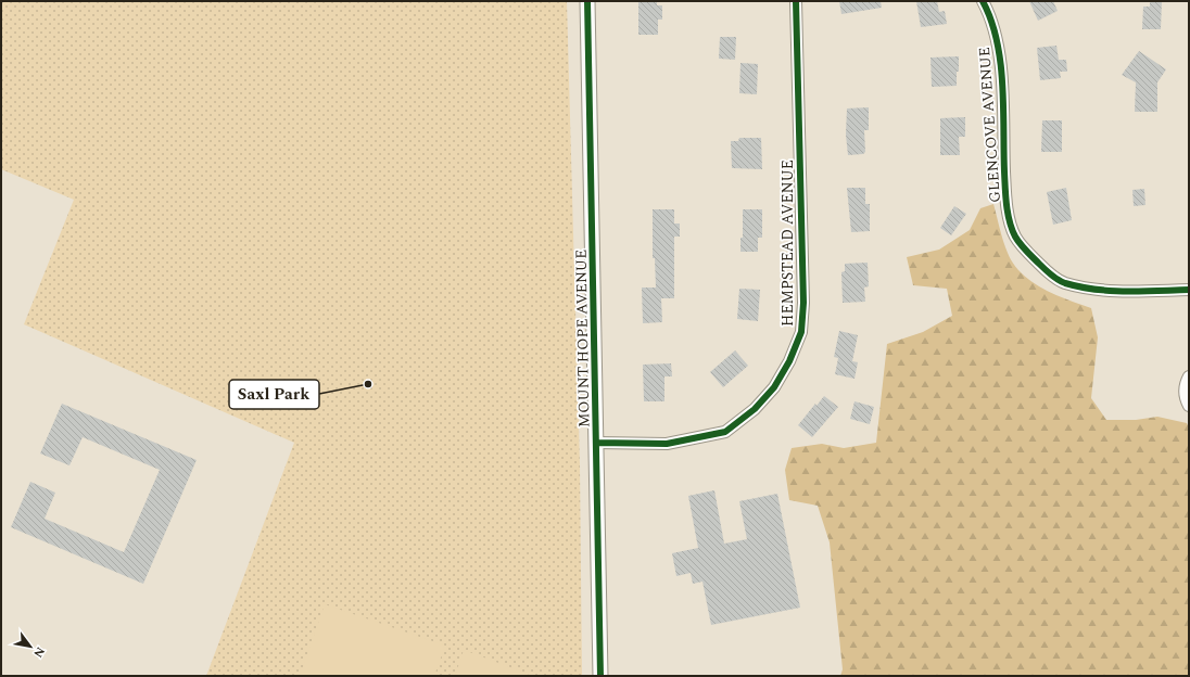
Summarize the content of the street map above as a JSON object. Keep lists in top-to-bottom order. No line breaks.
{"streets":{"street":["GLENCOVE AVENUE","HEMPSTEAD AVENUE","MOUNT HOPE AVENUE"]},"crossings":[["HEMPSTEAD AVENUE","MOUNT HOPE AVENUE"]],"places":["Saxl Park"],"north":"bottom right"}
